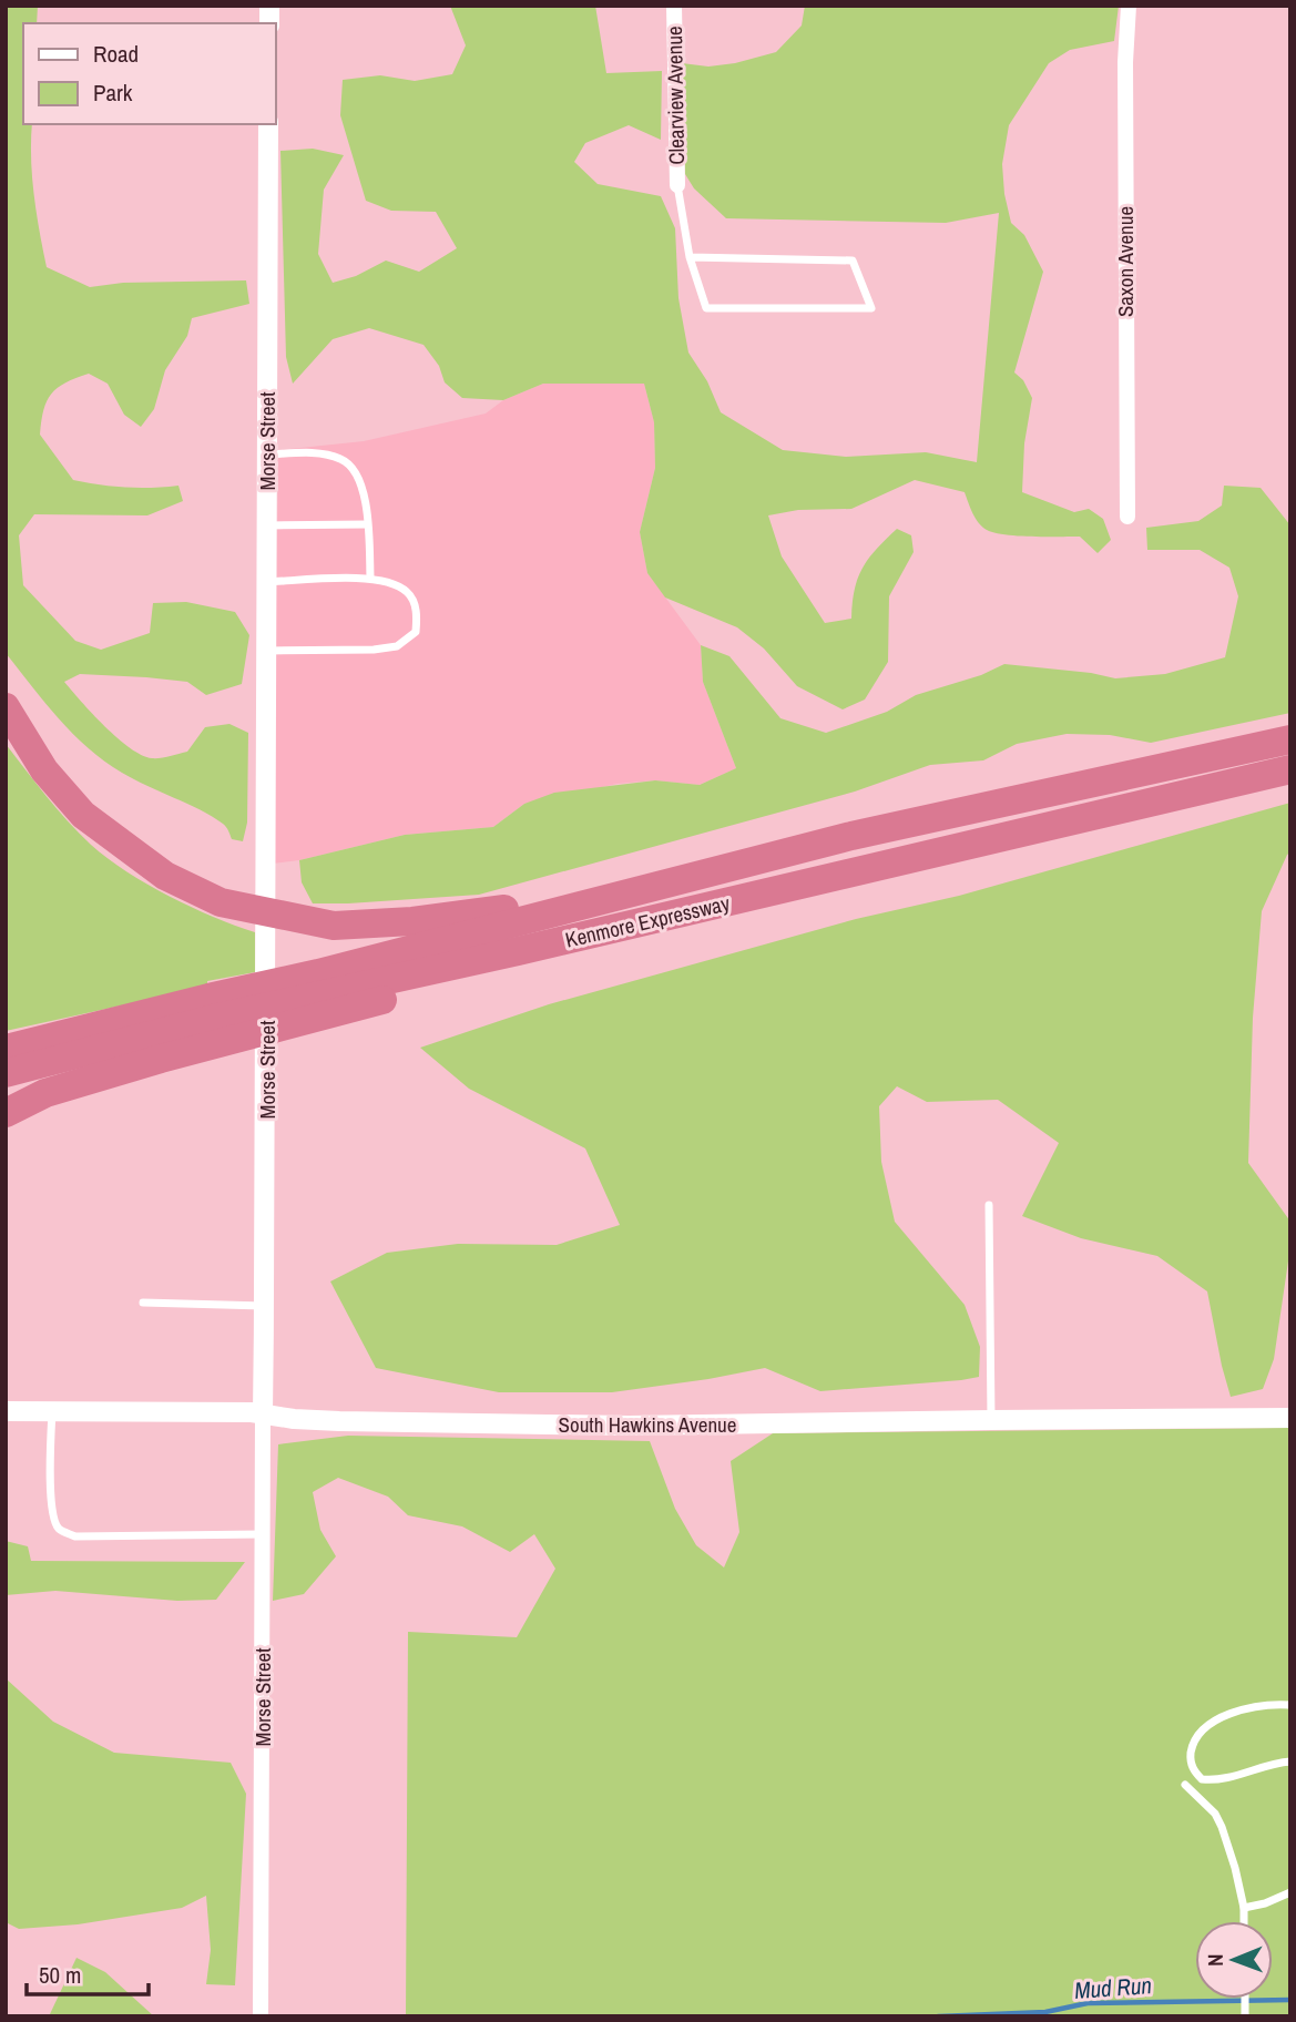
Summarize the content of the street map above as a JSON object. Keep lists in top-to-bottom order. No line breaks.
{"streets":{"highway":["Kenmore Expressway"],"street":["Clearview Avenue","Saxon Avenue","Morse Street","South Hawkins Avenue"]},"crossings":[["Morse Street","South Hawkins Avenue"]],"water":["Mud Run"],"legend":["Road","Park"],"scale_bar":"50 m","north":"left"}
